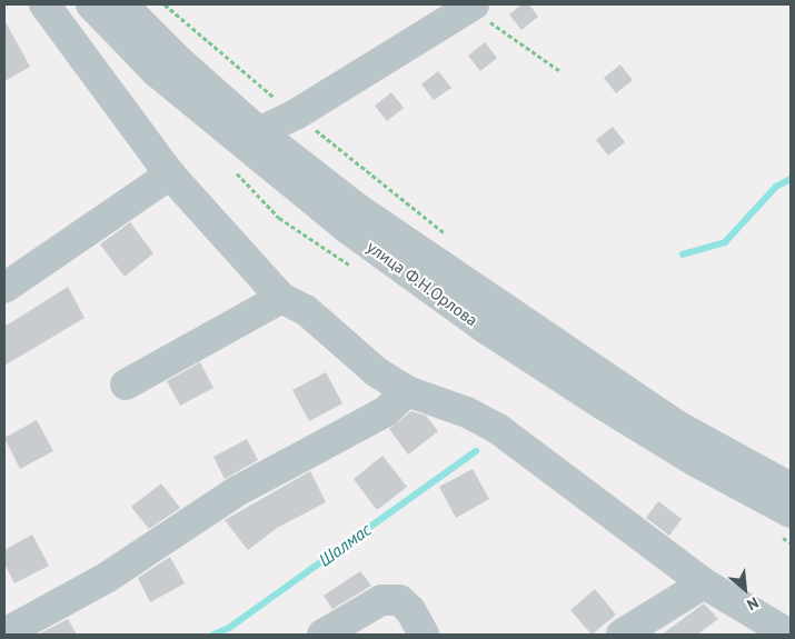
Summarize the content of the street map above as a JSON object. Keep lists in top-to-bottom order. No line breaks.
{"streets":{"street":["улица Ф.Н.Орлова"]},"water":["Шалмас"],"north":"bottom right"}
